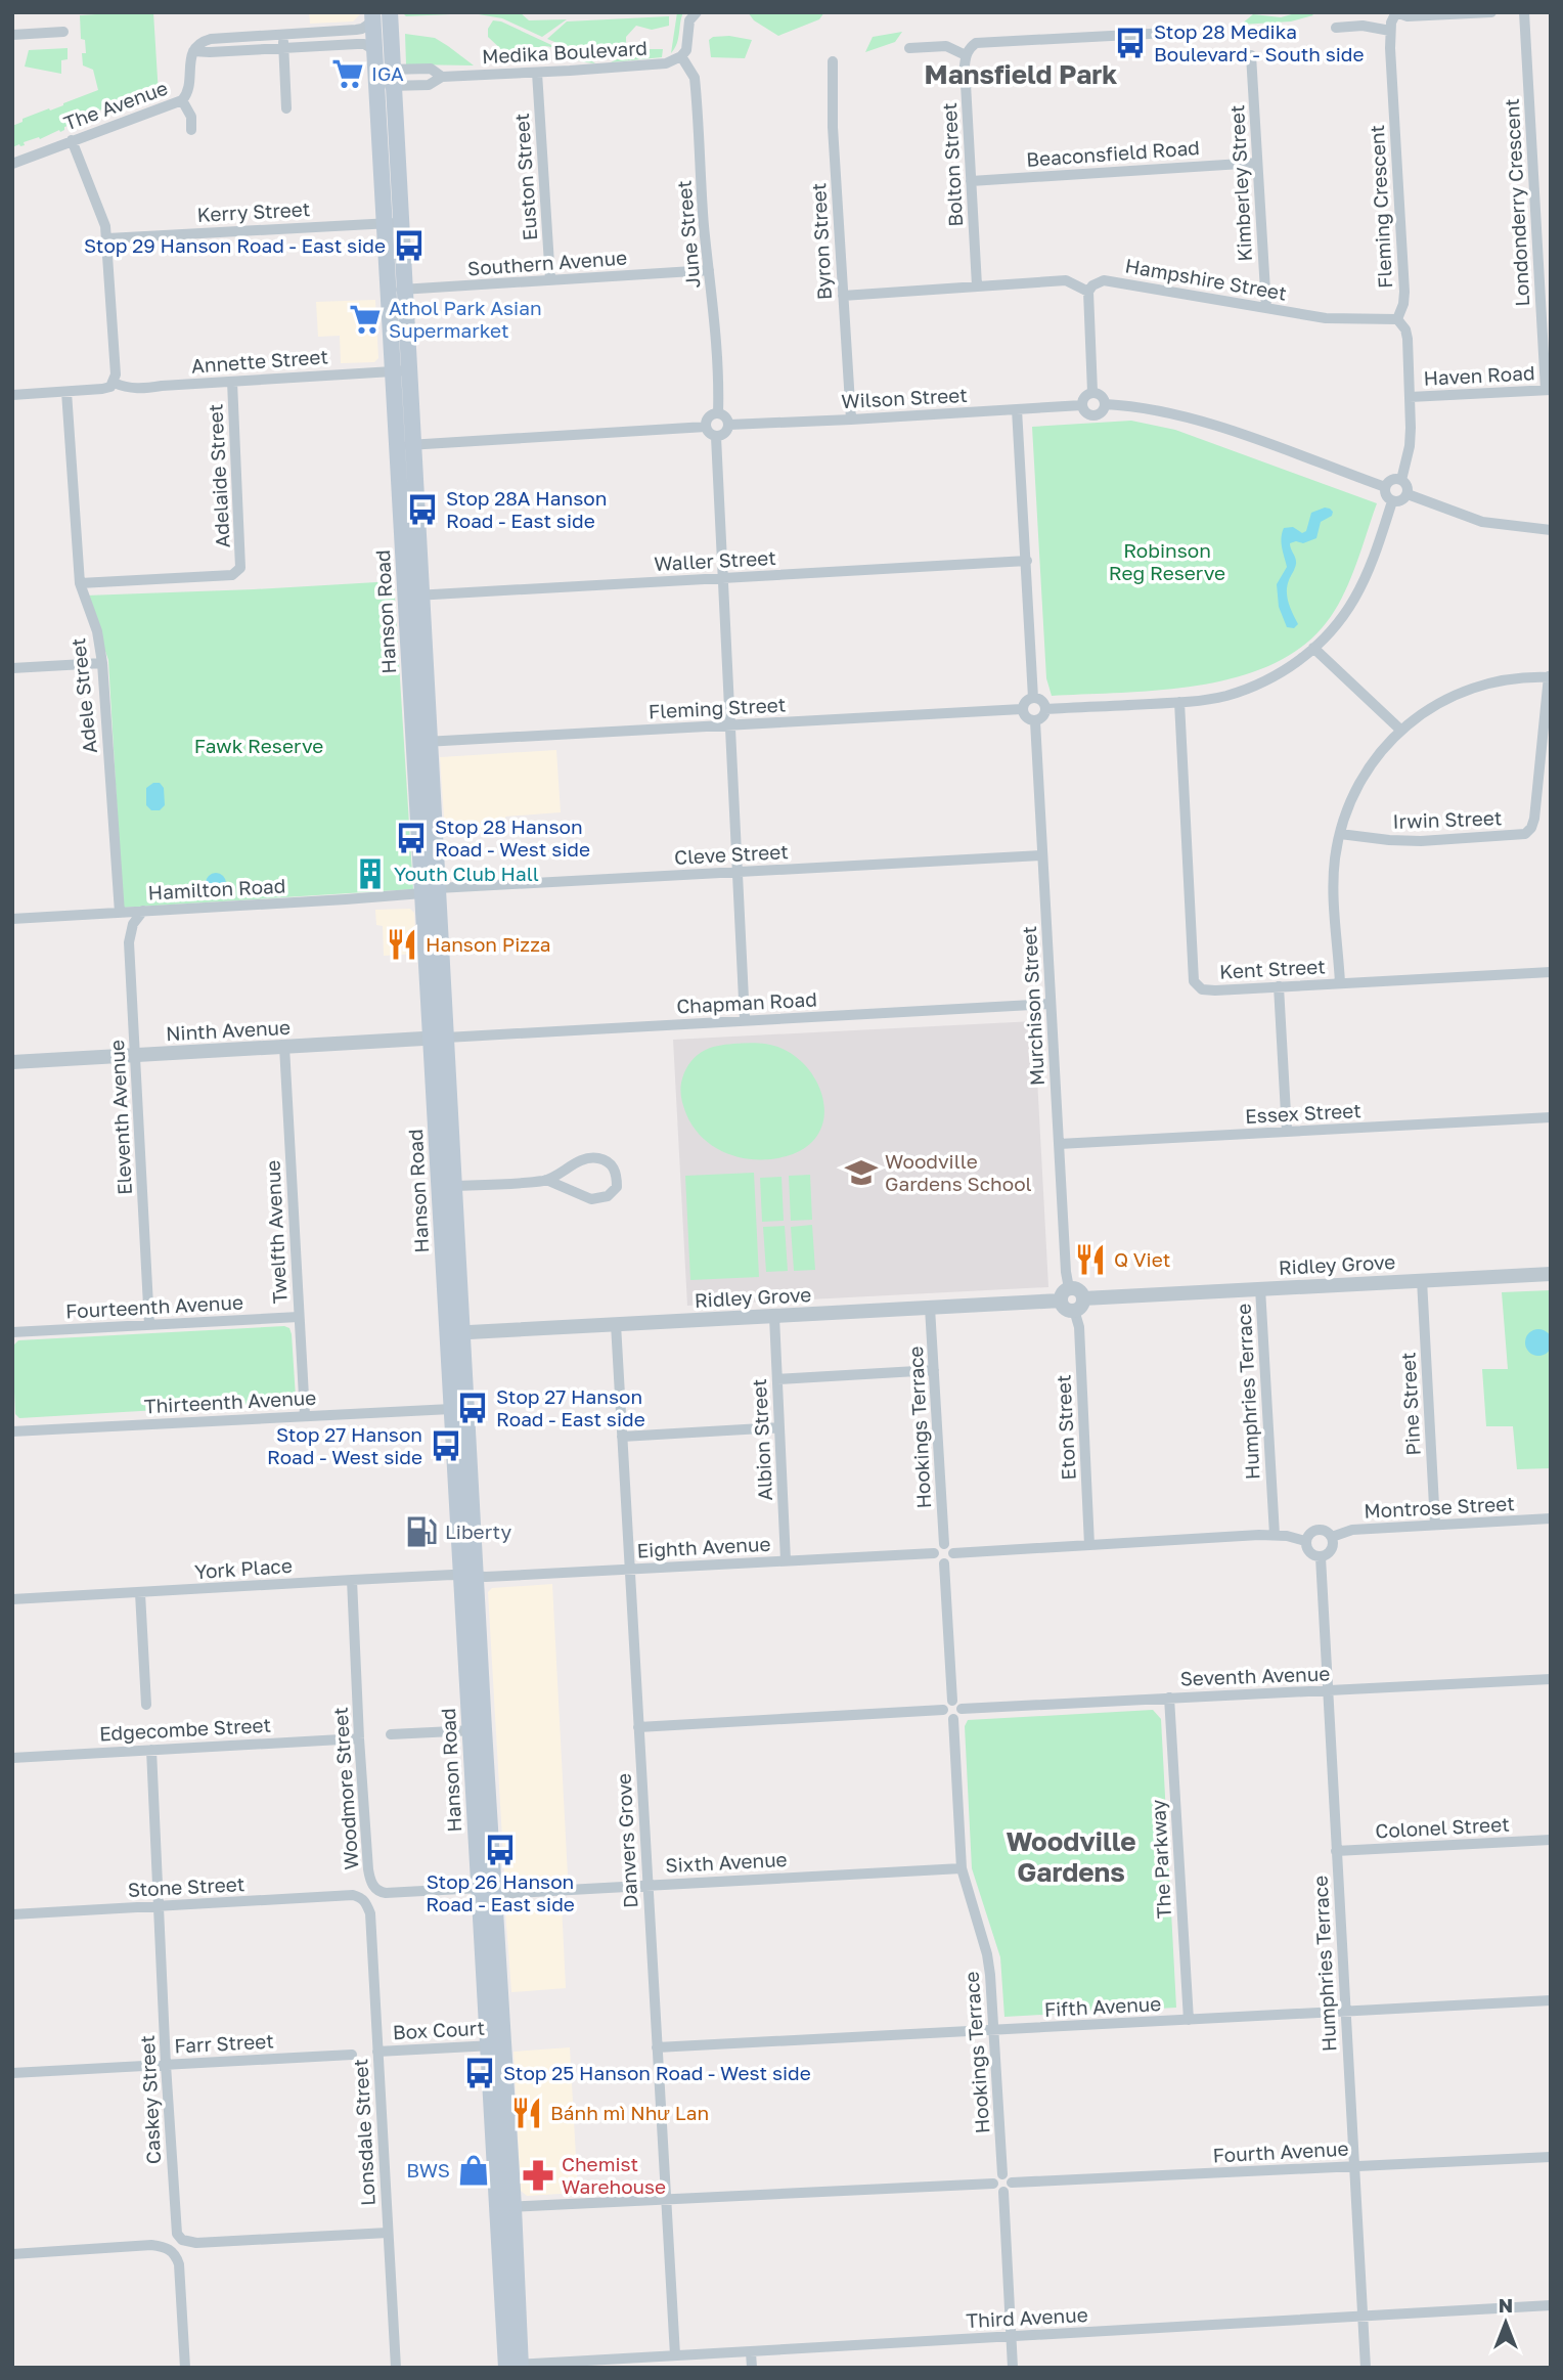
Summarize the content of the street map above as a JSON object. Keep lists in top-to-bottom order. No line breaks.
{"streets":{"main road":["Hanson Road"],"street":["Medika Boulevard","The Avenue","Beaconsfield Road","Bolton Street","Euston Street","Kimberley Street","Londonderry Crescent","Fleming Crescent","Kerry Street","June Street","Byron Street","Southern Avenue","Hampshire Street","Annette Street","Haven Road","Wilson Street","Adelaide Street","Waller Street","Adele Street","Fleming Street","Irwin Street","Cleve Street","Hamilton Road","Kent Street","Chapman Road","Murchison Street","Ninth Avenue","Essex Street","Eleventh Avenue","Twelfth Avenue","Ridley Grove","Fourteenth Avenue","Humphries Terrace","Thirteenth Avenue","Pine Street","Hookings Terrace","Eton Street","Albion Street","Montrose Street","Eighth Avenue","York Place","Seventh Avenue","Edgecombe Street","Woodmore Street","Colonel Street","Danvers Grove","The Parkway","Sixth Avenue","Stone Street","Fifth Avenue","Box Court","Farr Street","Caskey Street","Lonsdale Street","Fourth Avenue","Third Avenue"]},"crossings":[["Medika Boulevard","Euston Street"],["Medika Boulevard","June Street"],["Medika Boulevard","Hanson Road"],["Beaconsfield Road","Bolton Street"],["Beaconsfield Road","Kimberley Street"],["Euston Street","Southern Avenue"],["Kimberley Street","Hampshire Street"],["Londonderry Crescent","Haven Road"],["Fleming Crescent","Hampshire Street"],["Fleming Crescent","Haven Road"],["Kerry Street","Hanson Road"],["June Street","Southern Avenue"],["June Street","Wilson Street"],["Byron Street","Wilson Street"],["Southern Avenue","Hanson Road"],["Annette Street","Adelaide Street"],["Annette Street","Hanson Road"],["Annette Street","Adele Street"],["Adelaide Street","Adele Street"],["Waller Street","Hanson Road"],["Hanson Road","Fleming Street"],["Hanson Road","Cleve Street"],["Hanson Road","Hamilton Road"],["Hanson Road","Chapman Road"],["Hanson Road","Ninth Avenue"],["Hanson Road","Ridley Grove"],["Hanson Road","Thirteenth Avenue"],["Hanson Road","Eighth Avenue"],["Hanson Road","York Place"],["Hanson Road","Woodmore Street"],["Hanson Road","Sixth Avenue"],["Hanson Road","Box Court"],["Hanson Road","Third Avenue"],["Adele Street","Hamilton Road"],["Fleming Street","Murchison Street"],["Cleve Street","Hamilton Road"],["Cleve Street","Murchison Street"],["Hamilton Road","Eleventh Avenue"],["Chapman Road","Murchison Street"],["Chapman Road","Ninth Avenue"],["Murchison Street","Essex Street"],["Murchison Street","Ridley Grove"],["Ninth Avenue","Eleventh Avenue"],["Ninth Avenue","Twelfth Avenue"],["Eleventh Avenue","Fourteenth Avenue"],["Twelfth Avenue","Fourteenth Avenue"],["Twelfth Avenue","Thirteenth Avenue"],["Ridley Grove","Humphries Terrace"],["Ridley Grove","Pine Street"],["Ridley Grove","Hookings Terrace"],["Ridley Grove","Eton Street"],["Ridley Grove","Albion Street"],["Ridley Grove","Danvers Grove"],["Humphries Terrace","Montrose Street"],["Humphries Terrace","Seventh Avenue"],["Humphries Terrace","Colonel Street"],["Humphries Terrace","Fifth Avenue"],["Humphries Terrace","Fourth Avenue"],["Humphries Terrace","Third Avenue"],["Pine Street","Montrose Street"],["Hookings Terrace","Eighth Avenue"],["Hookings Terrace","Seventh Avenue"],["Hookings Terrace","Sixth Avenue"],["Hookings Terrace","Fifth Avenue"],["Hookings Terrace","Fourth Avenue"],["Albion Street","Eighth Avenue"],["Eighth Avenue","York Place"],["Eighth Avenue","Danvers Grove"],["York Place","Woodmore Street"],["Seventh Avenue","The Parkway"],["Edgecombe Street","Woodmore Street"],["Edgecombe Street","Caskey Street"],["Woodmore Street","Sixth Avenue"],["Danvers Grove","Sixth Avenue"],["Danvers Grove","Fifth Avenue"],["Danvers Grove","Third Avenue"],["The Parkway","Fifth Avenue"],["Stone Street","Caskey Street"],["Stone Street","Lonsdale Street"],["Box Court","Lonsdale Street"],["Farr Street","Caskey Street"],["Caskey Street","Lonsdale Street"]],"districts":["Mansfield Park","Woodville Gardens"],"parks":["Robinson Reg Reserve","Fawk Reserve"],"places":{"bus stop":["Stop 28 Medika Boulevard - South side","Stop 29 Hanson Road - East side","Stop 28A Hanson Road - East side","Stop 28 Hanson Road - West side","Stop 27 Hanson Road - East side","Stop 27 Hanson Road - West side","Stop 26 Hanson Road - East side","Stop 25 Hanson Road - West side"],"supermarket":["IGA","Athol Park Asian Supermarket"],"building":["Youth Club Hall"],"restaurant":["Hanson Pizza","Q Viet","Bánh mì Như Lan"],"school or university":["Woodville Gardens School"],"fuel station":["Liberty"],"shop":["BWS"],"pharmacy":["Chemist Warehouse"]},"north":"top"}
